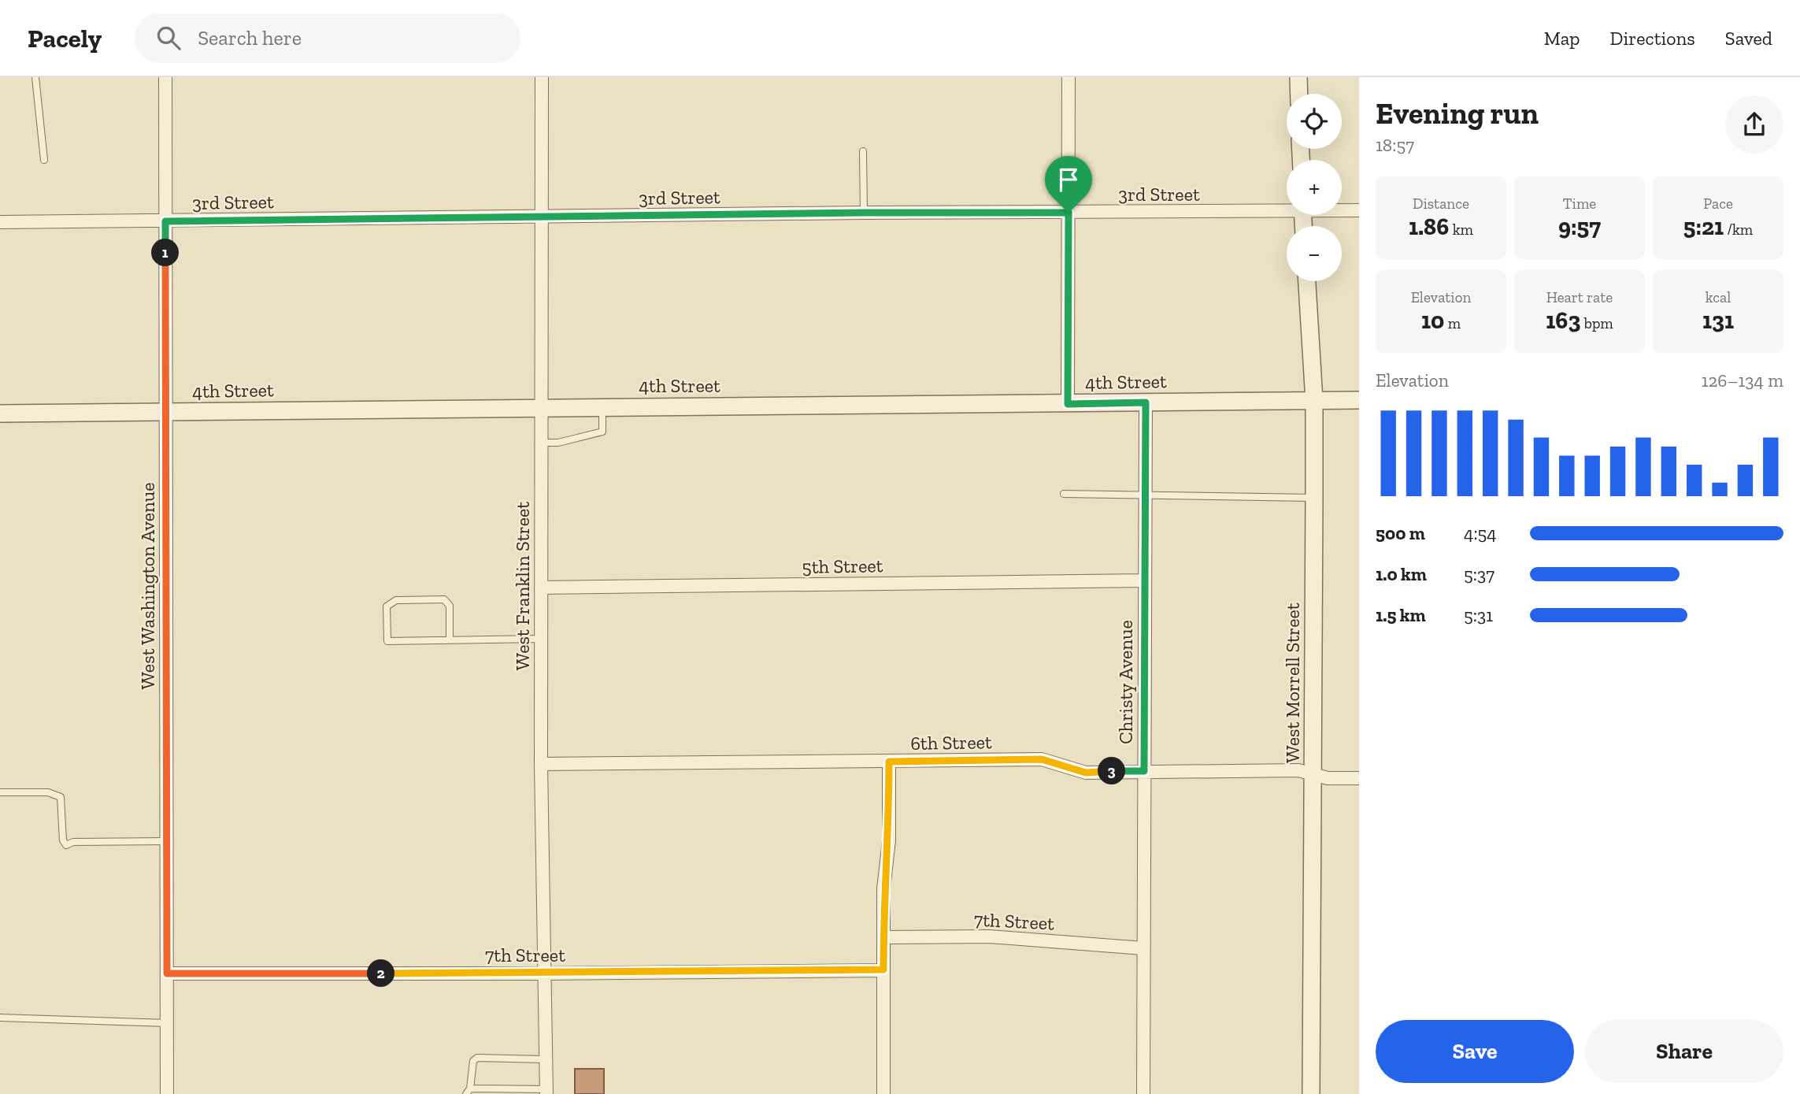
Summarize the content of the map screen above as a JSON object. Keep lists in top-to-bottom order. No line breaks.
{"streets":{"street":["3rd Street","4th Street","5th Street","West Washington Avenue","West Franklin Street","Christy Avenue","West Morrell Street","6th Street","7th Street"]},"crossings":[["3rd Street","West Washington Avenue"],["3rd Street","West Franklin Street"],["4th Street","West Washington Avenue"],["4th Street","West Franklin Street"],["4th Street","Christy Avenue"],["4th Street","West Morrell Street"],["5th Street","West Franklin Street"],["5th Street","Christy Avenue"],["West Washington Avenue","7th Street"],["West Franklin Street","6th Street"],["West Franklin Street","7th Street"],["Christy Avenue","6th Street"],["Christy Avenue","7th Street"],["West Morrell Street","6th Street"]],"page":{"header":"Pacely","search":"Search here","nav":["Map","Directions","Saved"],"heading":["Evening run","18:57"],"map_buttons":["+","−"],"stats":[["Distance","1.86 km"],["Time","9:57"],["Pace","5:21 /km"],["Elevation","10 m"],["Heart rate","163 bpm"],["kcal","131"]],"pins":["1","3","2"],"chart":["Elevation","126–134 m"],"list":[{"name":"500 m","note":"4:54"},{"name":"1.0 km","note":"5:37"},{"name":"1.5 km","note":"5:31"}],"buttons":["Save","Share"]}}
